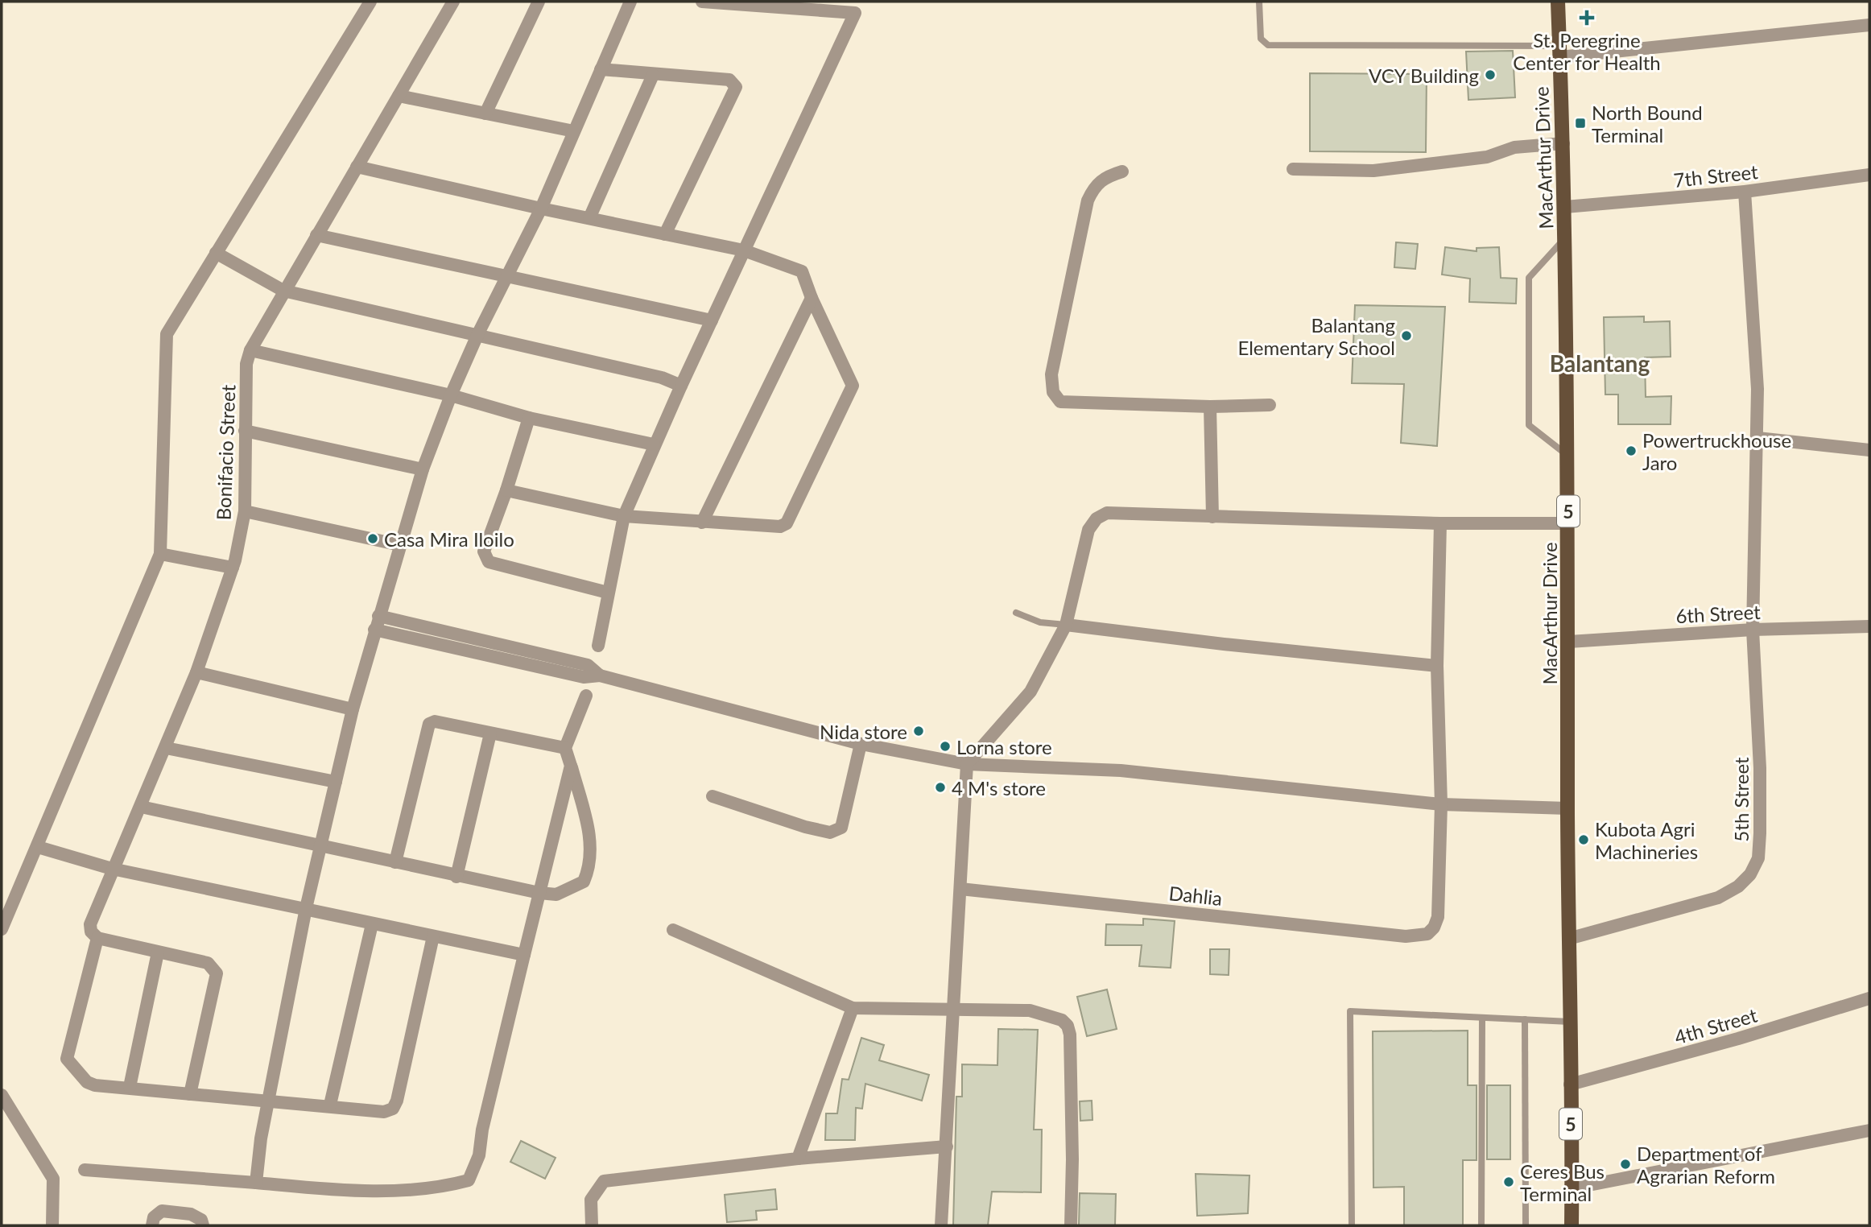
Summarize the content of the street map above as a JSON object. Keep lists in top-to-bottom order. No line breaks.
{"streets":{"main road":["MacArthur Drive","5"],"street":["7th Street","Bonifacio Street","6th Street","5th Street","Dahlia","4th Street"]},"crossings":[["MacArthur Drive","7th Street"],["MacArthur Drive","6th Street"],["MacArthur Drive","5th Street"],["MacArthur Drive","4th Street"],["7th Street","5th Street"],["6th Street","5th Street"]],"districts":["Balantang"],"places":{"health":["St. Peregrine Center for Health"],"other":["VCY Building","Balantang Elementary School","Powertruckhouse Jaro","Casa Mira Iloilo","Nida store","Lorna store","4 M's store","Kubota Agri Machineries","Department of Agrarian Reform","Ceres Bus Terminal"],"transit":["North Bound Terminal"]}}
